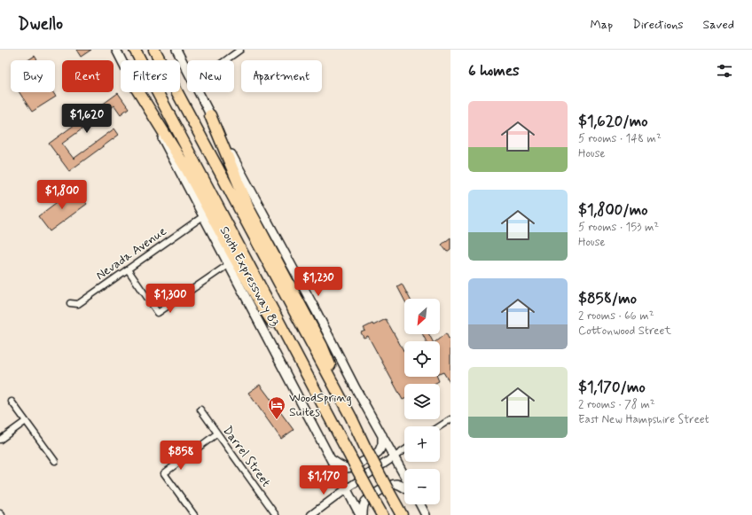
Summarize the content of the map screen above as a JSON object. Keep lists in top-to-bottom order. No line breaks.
{"streets":{"main road":["South Expressway 83"],"street":["Nevada Avenue","Darrel Street"]},"crossings":[["Nevada Avenue","South Expressway 83"]],"places":{"hotel":["WoodSpring Suites"]},"north":"bottom left","page":{"header":"Dwello","nav":["Map","Directions","Saved"],"heading":"6 homes","chip":["Buy","Rent","Filters","New","Apartment"],"list":[{"name":"$1,620/mo","note":"5 rooms · 148 m² · House"},{"name":"$1,800/mo","note":"5 rooms · 153 m² · House"},{"name":"$858/mo","note":"2 rooms · 66 m² · Cottonwood Street"},{"name":"$1,170/mo","note":"2 rooms · 78 m² · East New Hampshire Street"}],"price":["$1,620","$1,800","$1,230","$1,300","$858","$1,170"],"map_buttons":["+","−"]}}
